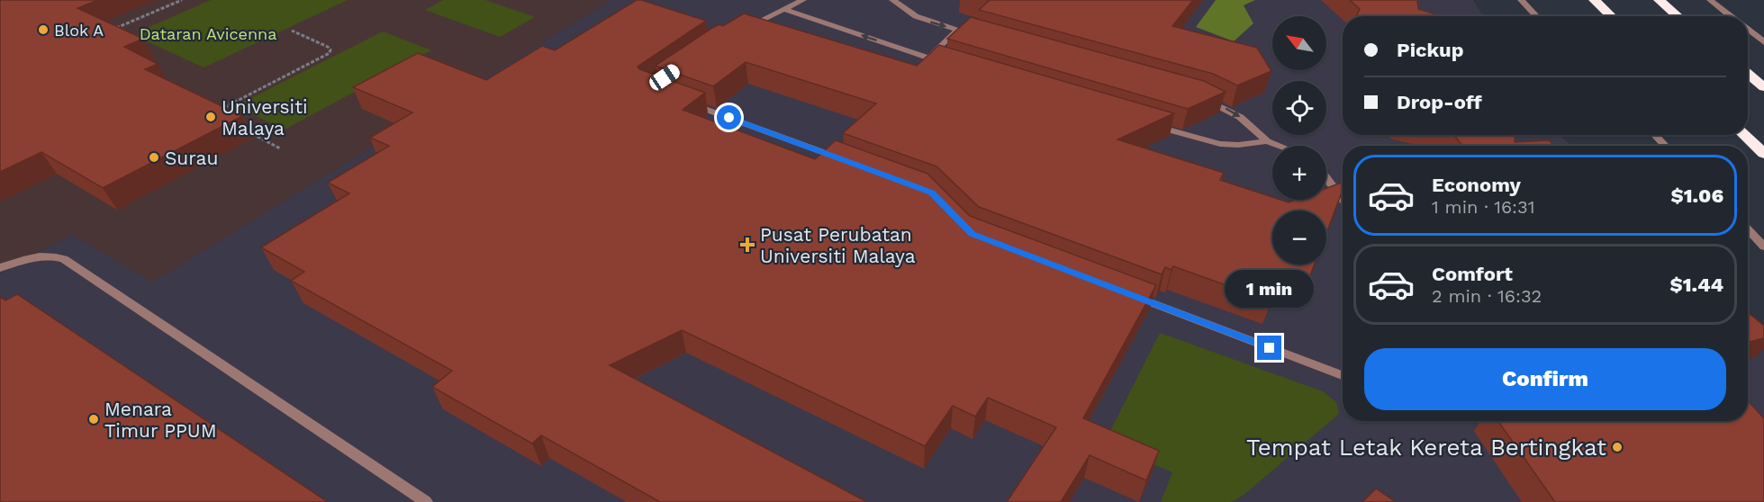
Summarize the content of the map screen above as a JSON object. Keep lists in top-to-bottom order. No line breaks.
{"parks":["Dataran Avicenna"],"places":{"other":["Blok A","Universiti Malaya","Surau","Menara Timur PPUM","Tempat Letak Kereta Bertingkat"],"health":["Pusat Perubatan Universiti Malaya"]},"north":"top left","page":{"map_buttons":["+","−"],"banner":["Pickup","Drop-off"],"list":[{"name":"Economy","note":"1 min · 16:31","value":"$1.06"},{"name":"Comfort","note":"2 min · 16:32","value":"$1.44"}],"bubble":"1 min","buttons":"Confirm"}}
